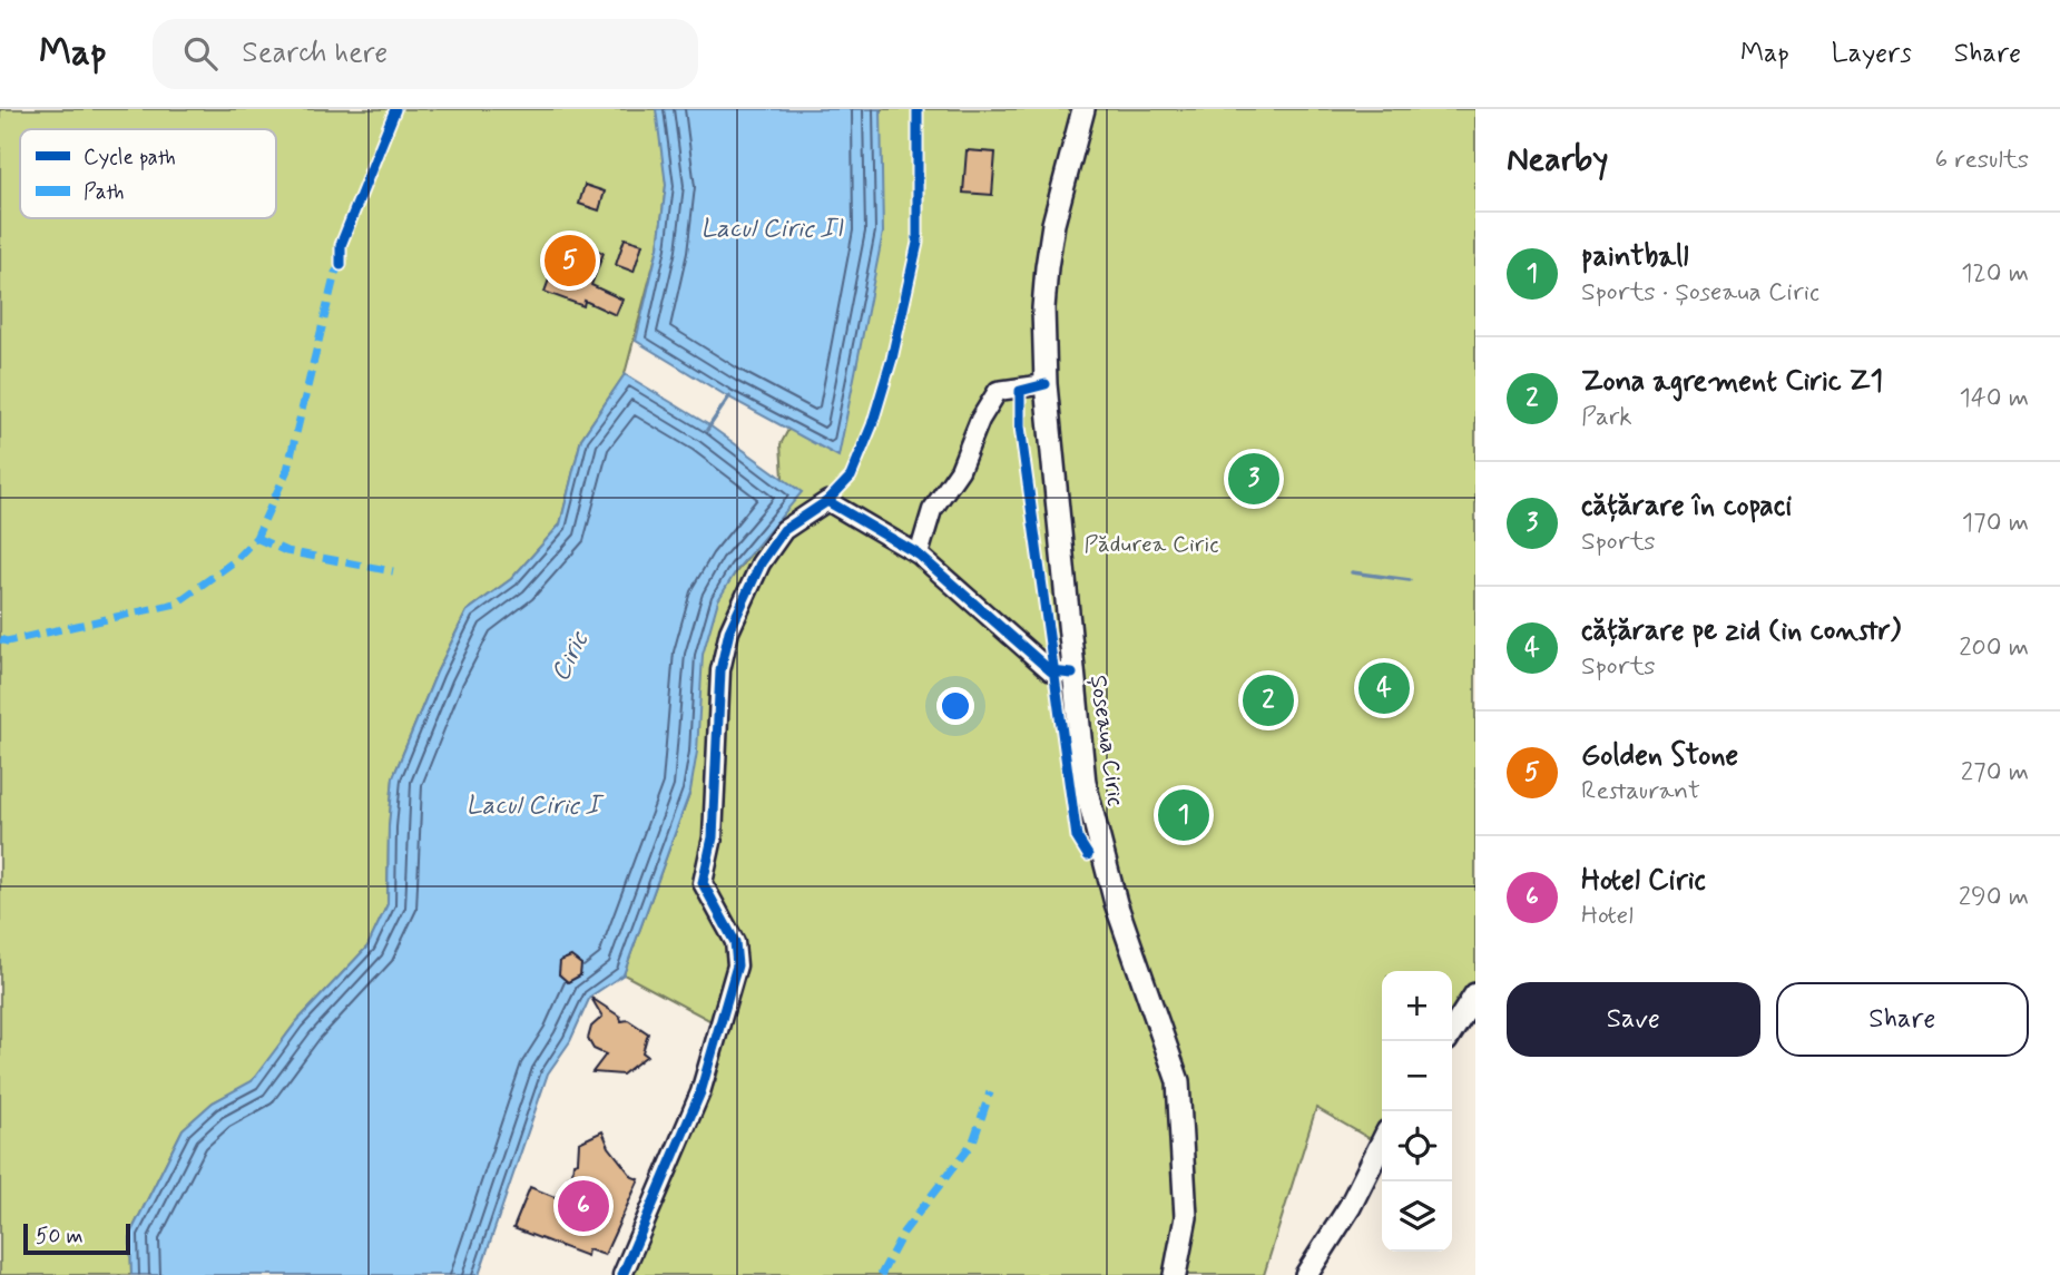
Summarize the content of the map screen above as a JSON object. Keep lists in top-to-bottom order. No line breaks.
{"streets":{"main road":["Șoseaua Ciric"]},"water":["Lacul Ciric II","Ciric","Lacul Ciric I"],"parks":["Pădurea Ciric"],"legend":["Cycle path","Path"],"scale_bar":"50 m","page":{"header":"Map","search":"Search here","nav":["Map","Layers","Share"],"heading":["Nearby","6 results"],"list":[{"mark":"1","name":"paintball","note":"Sports · Șoseaua Ciric","value":"120 m"},{"mark":"2","name":"Zona agrement Ciric Z1","note":"Park","value":"140 m"},{"mark":"3","name":"cățărare în copaci","note":"Sports","value":"170 m"},{"mark":"4","name":"cățărare pe zid (in constr)","note":"Sports","value":"200 m"},{"mark":"5","name":"Golden Stone","note":"Restaurant","value":"270 m"},{"mark":"6","name":"Hotel Ciric","note":"Hotel","value":"290 m"}],"pins":["5","3","4","2","1","6"],"buttons":["Save","Share"],"map_buttons":["+","−"],"scale":"50 m"}}
